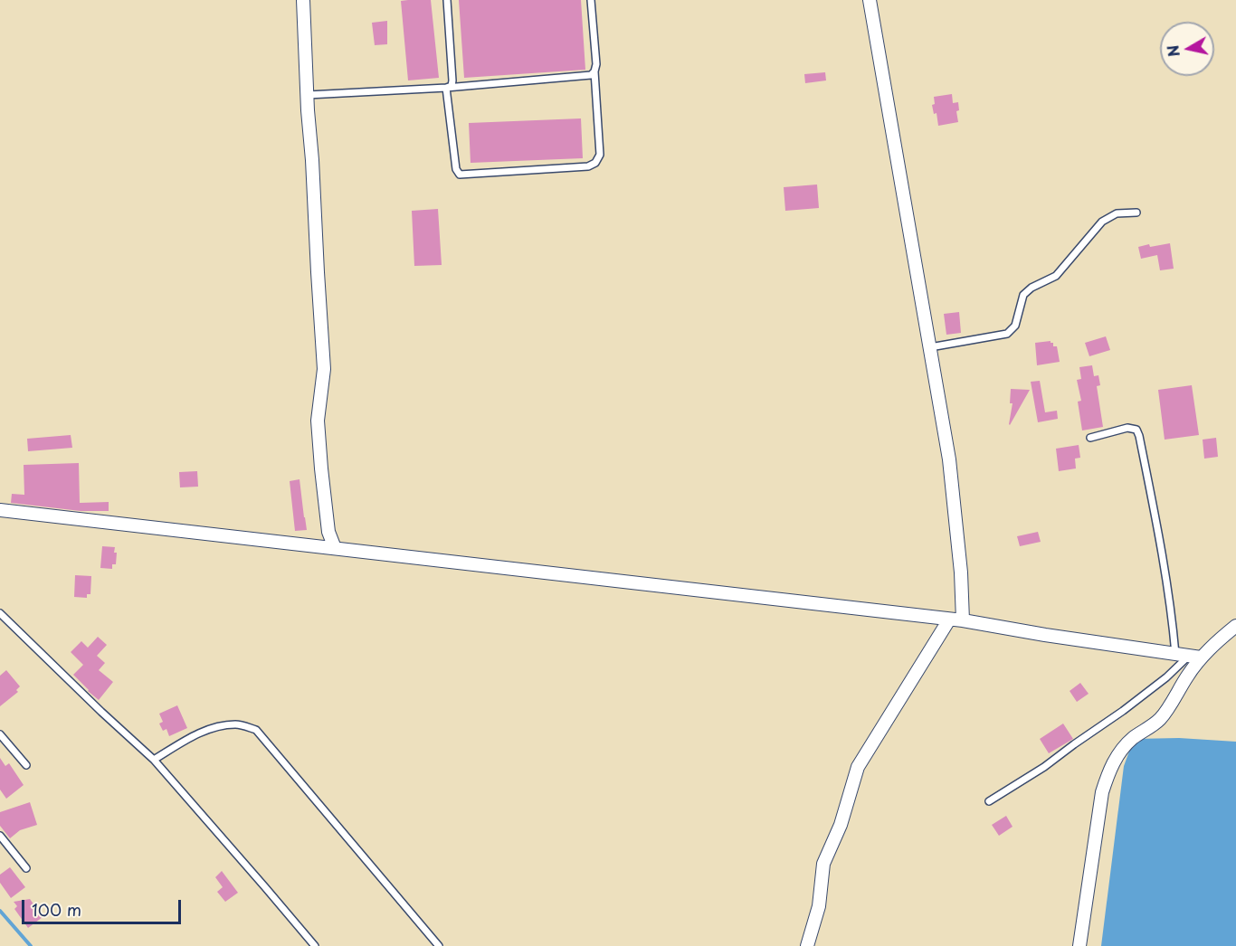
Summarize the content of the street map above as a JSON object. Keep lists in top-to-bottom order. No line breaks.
{"scale_bar":"100 m","north":"left"}
